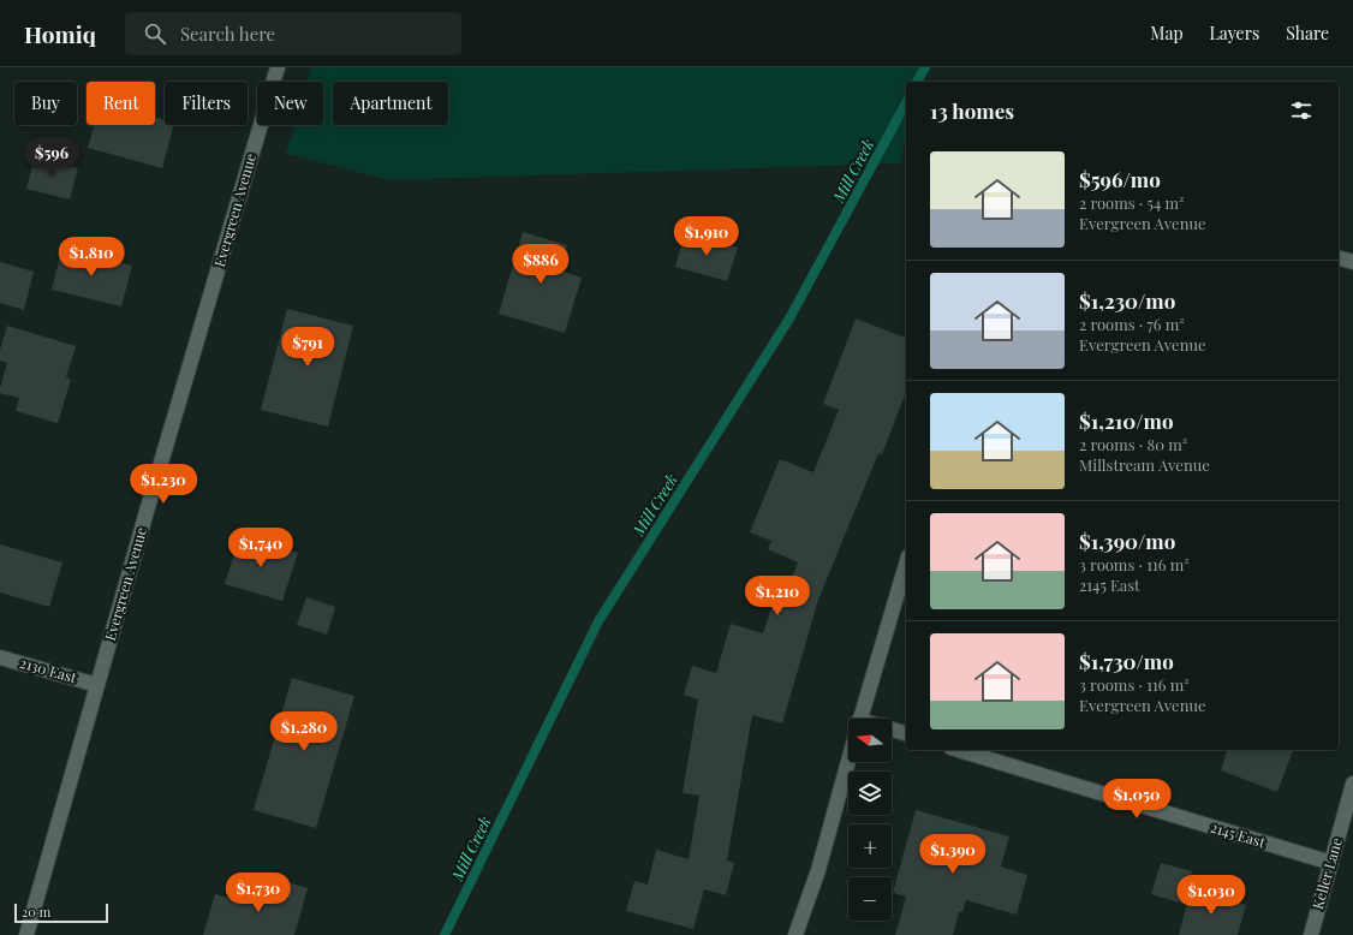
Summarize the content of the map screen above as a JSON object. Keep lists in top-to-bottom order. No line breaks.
{"streets":{"street":["Evergreen Avenue","2130 East","2145 East","Keller Lane"]},"crossings":[["Evergreen Avenue","2130 East"],["2145 East","Keller Lane"]],"water":["Mill Creek"],"scale_bar":"20 m","north":"left","page":{"header":"Homiq","search":"Search here","nav":["Map","Layers","Share"],"chip":["Buy","Rent","Filters","New","Apartment"],"heading":"13 homes","price":["$596","$1,910","$1,810","$886","$791","$1,230","$1,740","$1,210","$1,280","$1,050","$1,390","$1,730","$1,030"],"list":[{"name":"$596/mo","note":"2 rooms · 54 m² · Evergreen Avenue"},{"name":"$1,230/mo","note":"2 rooms · 76 m² · Evergreen Avenue"},{"name":"$1,210/mo","note":"2 rooms · 80 m² · Millstream Avenue"},{"name":"$1,390/mo","note":"3 rooms · 116 m² · 2145 East"},{"name":"$1,730/mo","note":"3 rooms · 116 m² · Evergreen Avenue"}],"map_buttons":["+","−"],"scale":"20 m"}}
